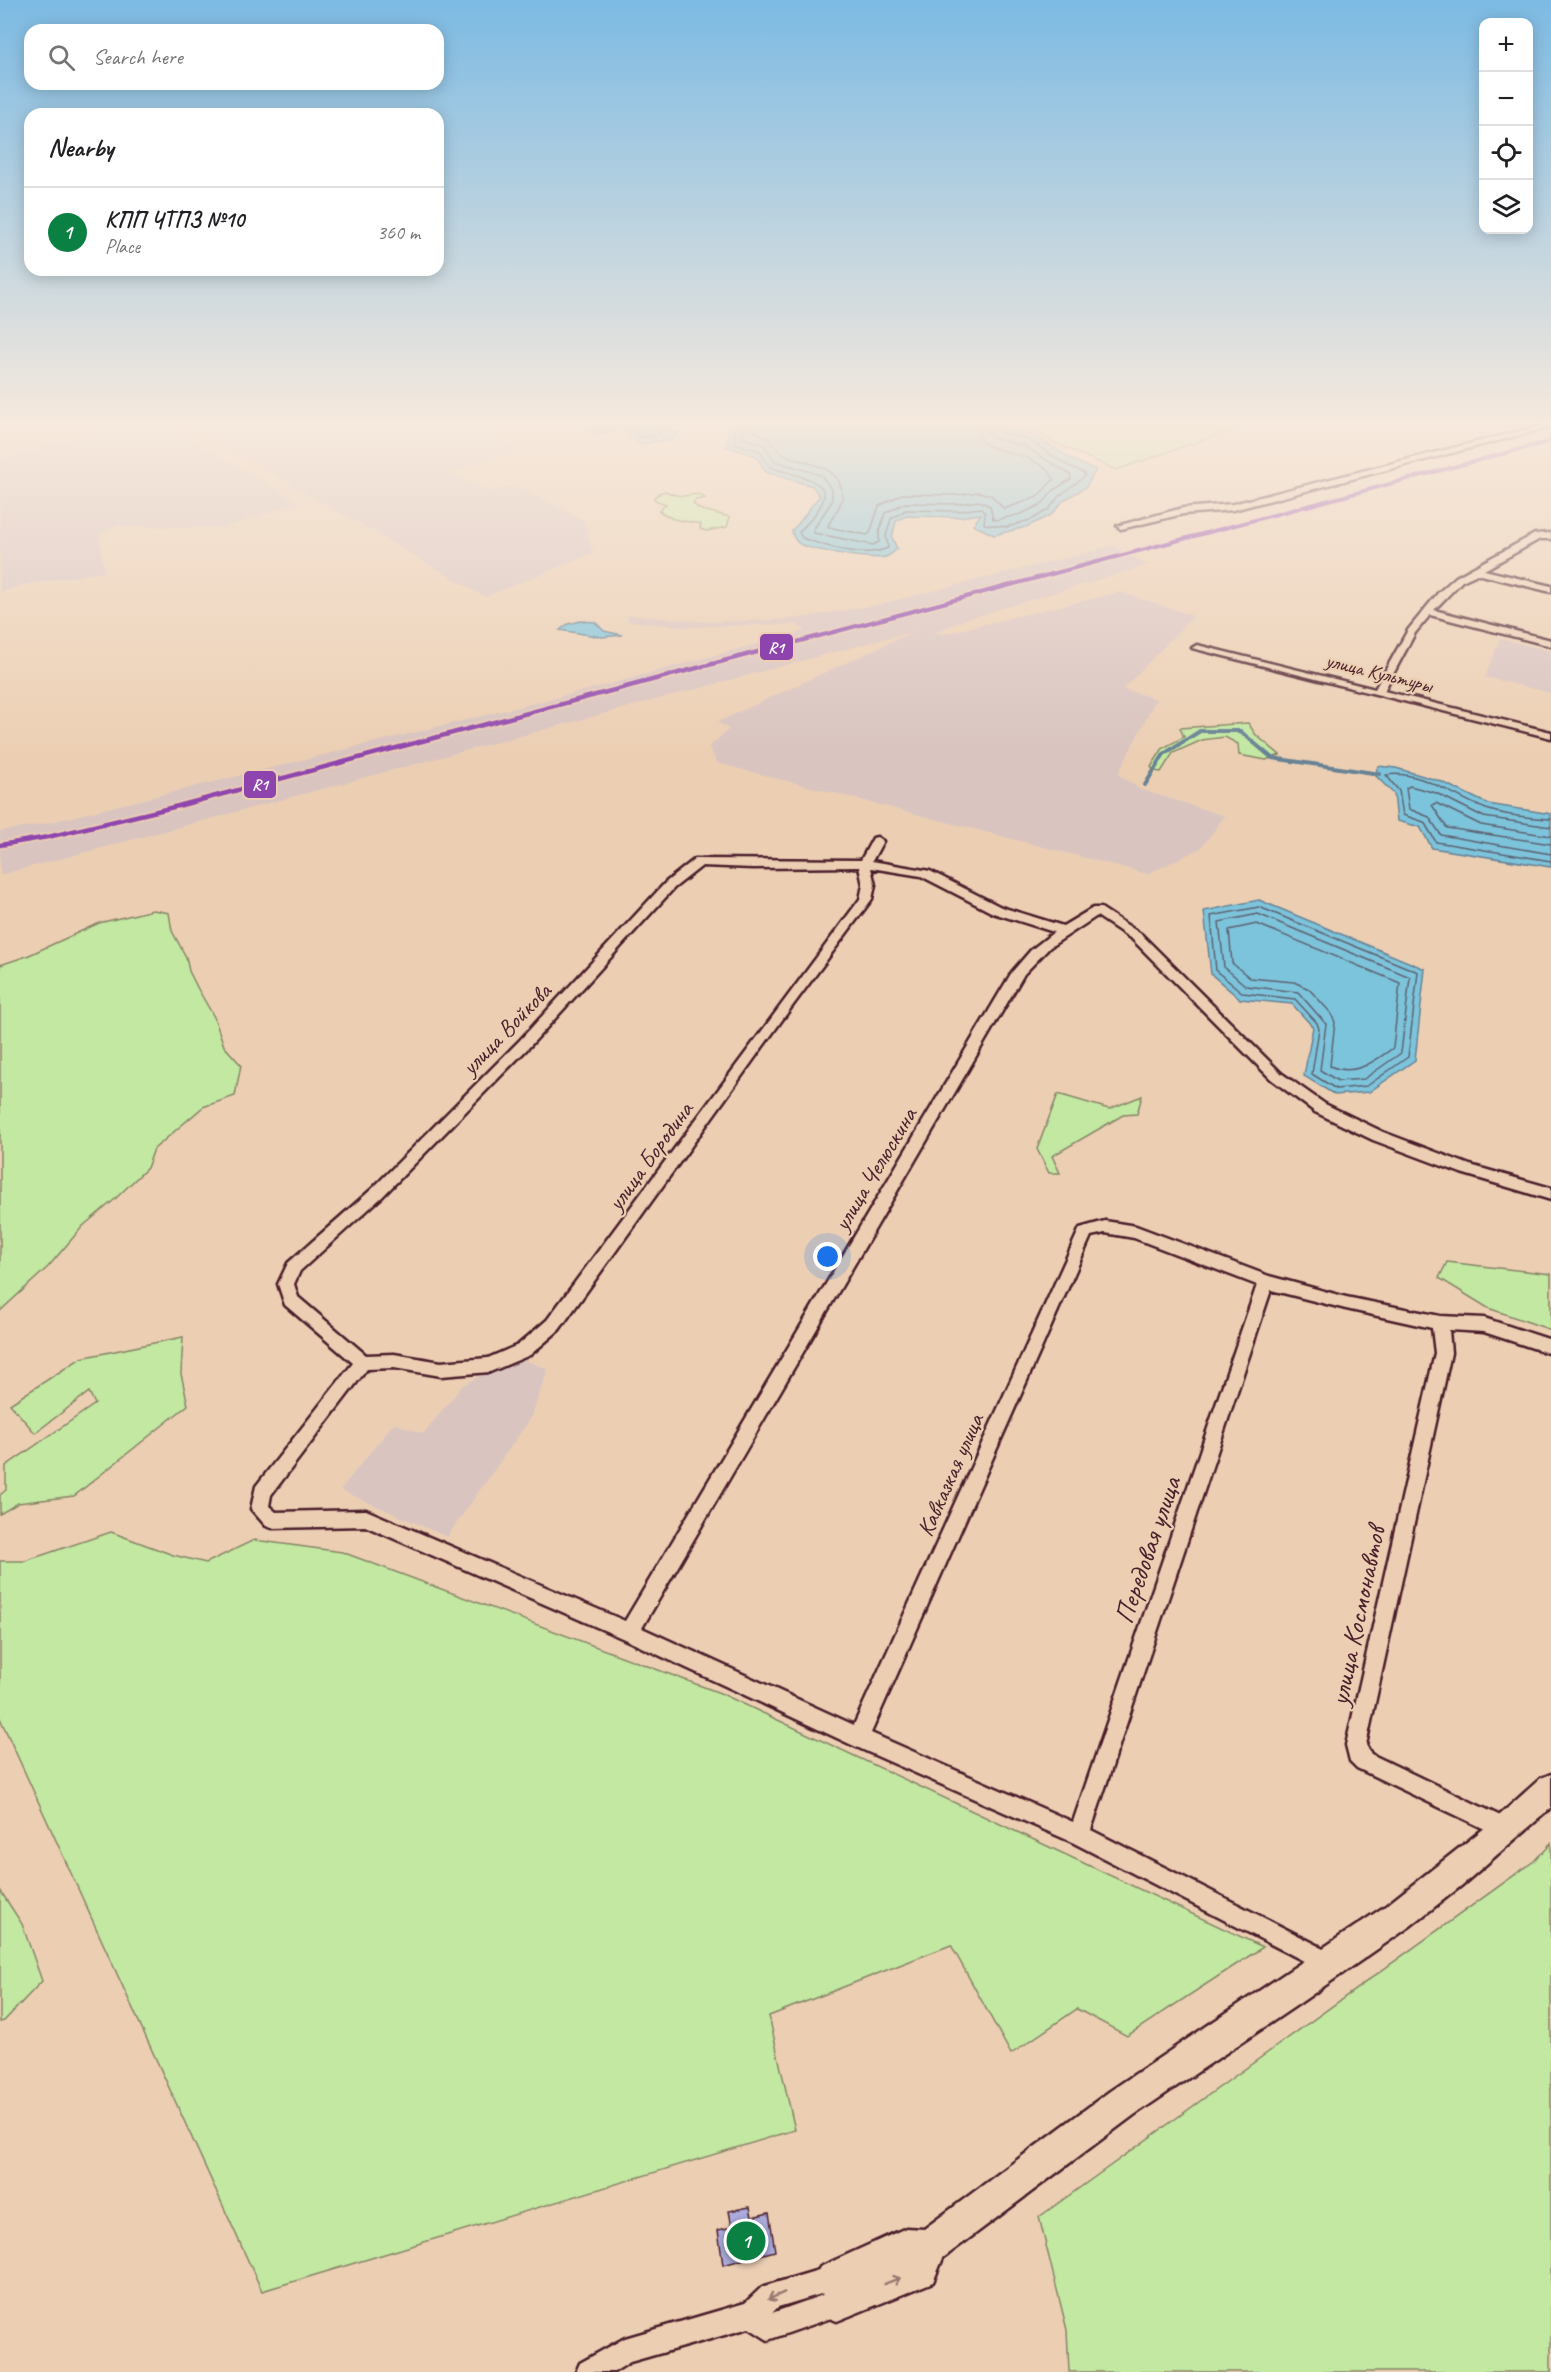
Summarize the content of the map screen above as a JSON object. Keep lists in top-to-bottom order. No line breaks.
{"streets":{"street":["улица Культуры","улица Войкова","улица Бородина","улица Челюскина","Кавказкая улица","Передовая улица","улица Космонавтов"]},"crossings":[["улица Войкова","улица Бородина"],["Кавказкая улица","Передовая улица"]],"lines":["transit line R1"],"page":{"map_buttons":["+","−"],"search":"Search here","heading":"Nearby","list":[{"mark":"1","name":"КПП ЧТПЗ №10","note":"Place","value":"360 m"}],"pins":"1"}}
